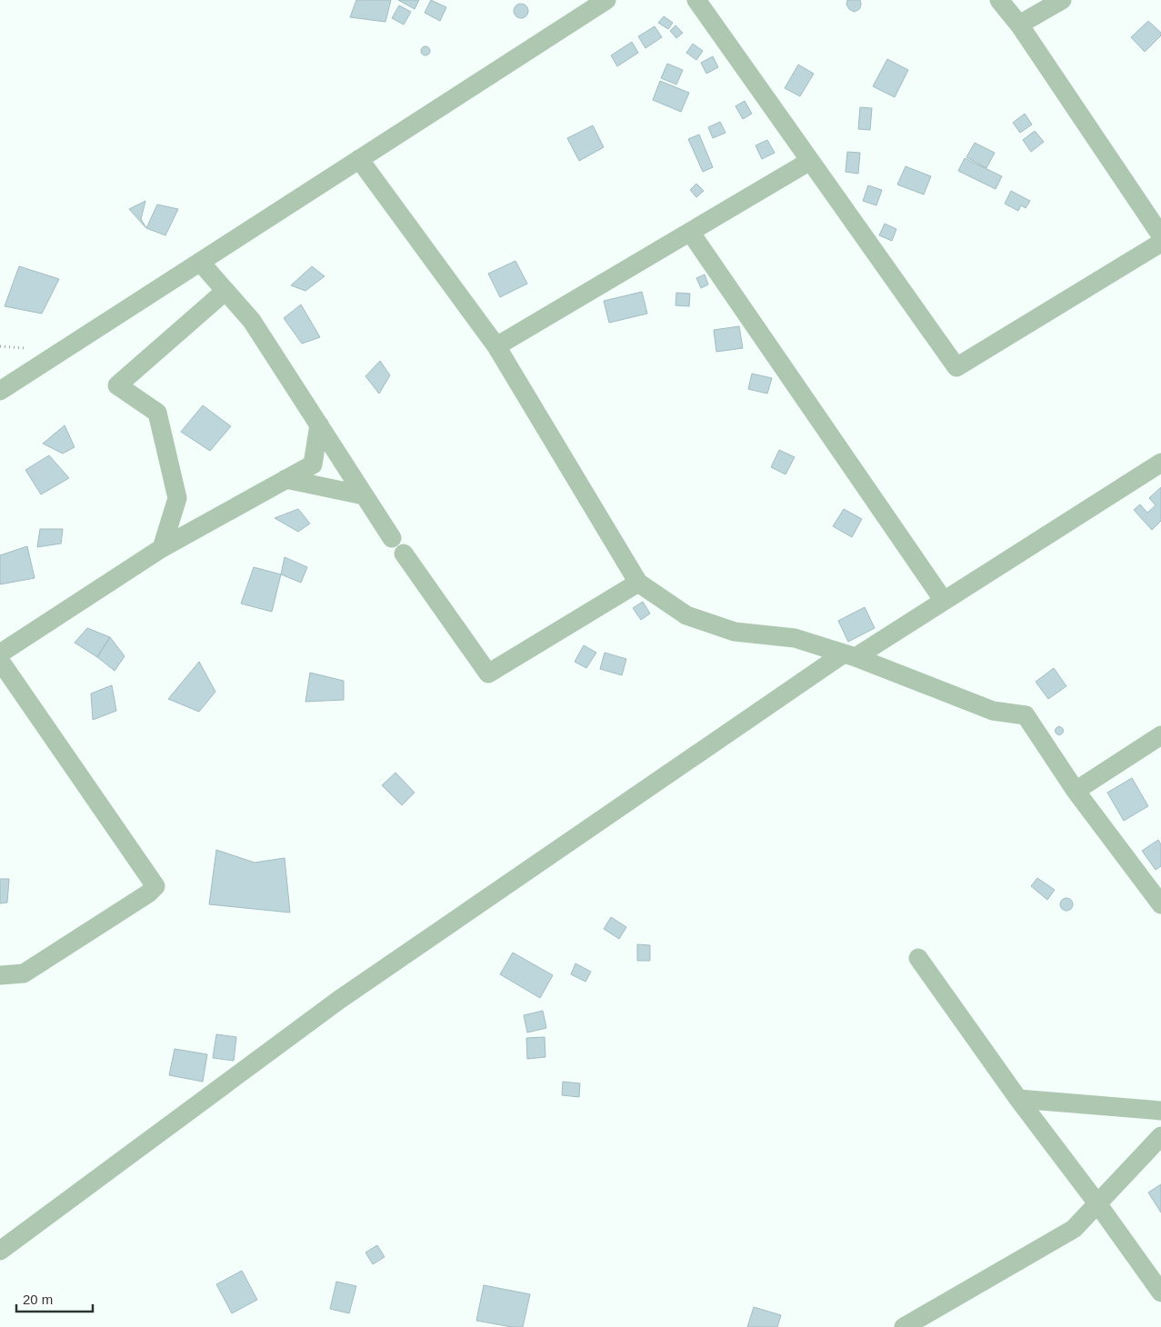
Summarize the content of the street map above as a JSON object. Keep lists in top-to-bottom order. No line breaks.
{"scale_bar":"20 m"}
